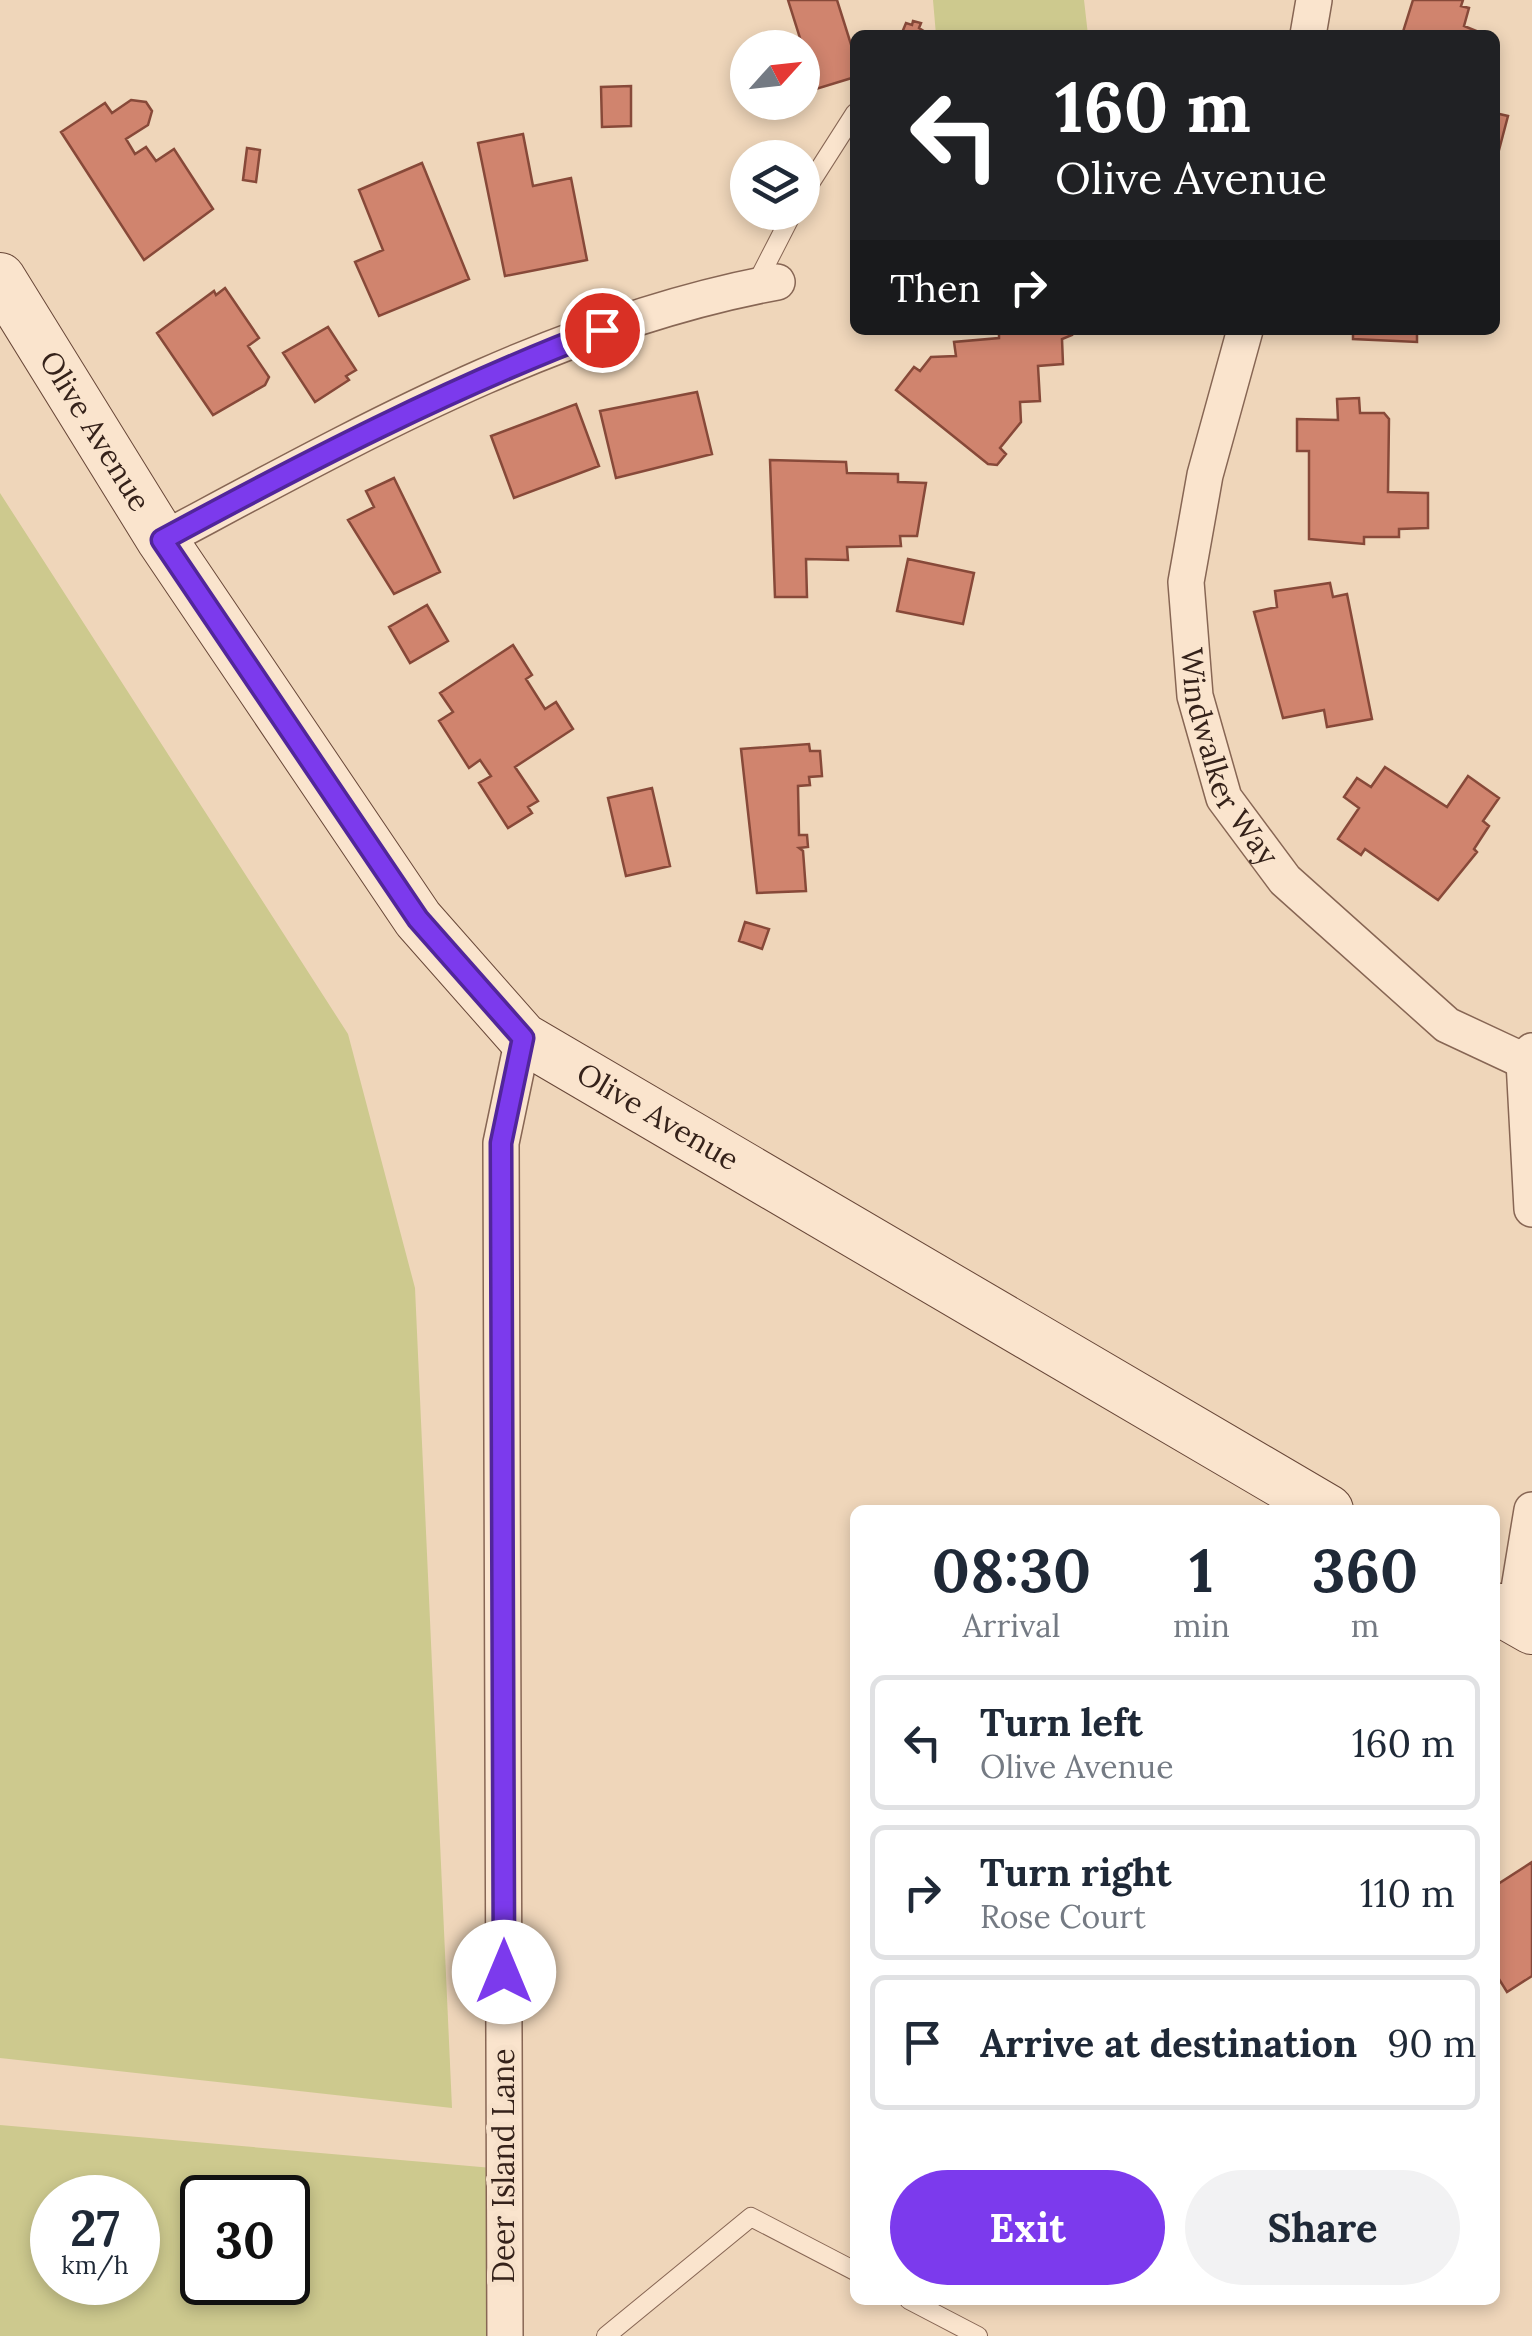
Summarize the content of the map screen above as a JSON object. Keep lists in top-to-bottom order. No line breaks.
{"streets":{"street":["Olive Avenue","Windwalker Way","Deer Island Lane"]},"crossings":[["Olive Avenue","Deer Island Lane"]],"north":"top right","page":{"turn":["160 m","Olive Avenue"],"then":"Then","eta":["08:30","Arrival","1","min","360","m"],"list":[{"name":"Turn left","note":"Olive Avenue","value":"160 m"},{"name":"Turn right","note":"Rose Court","value":"110 m"},{"name":"Arrive at destination","value":"90 m"}],"buttons":["Exit","Share"],"speed":"27 km/h","limit":"30"}}
